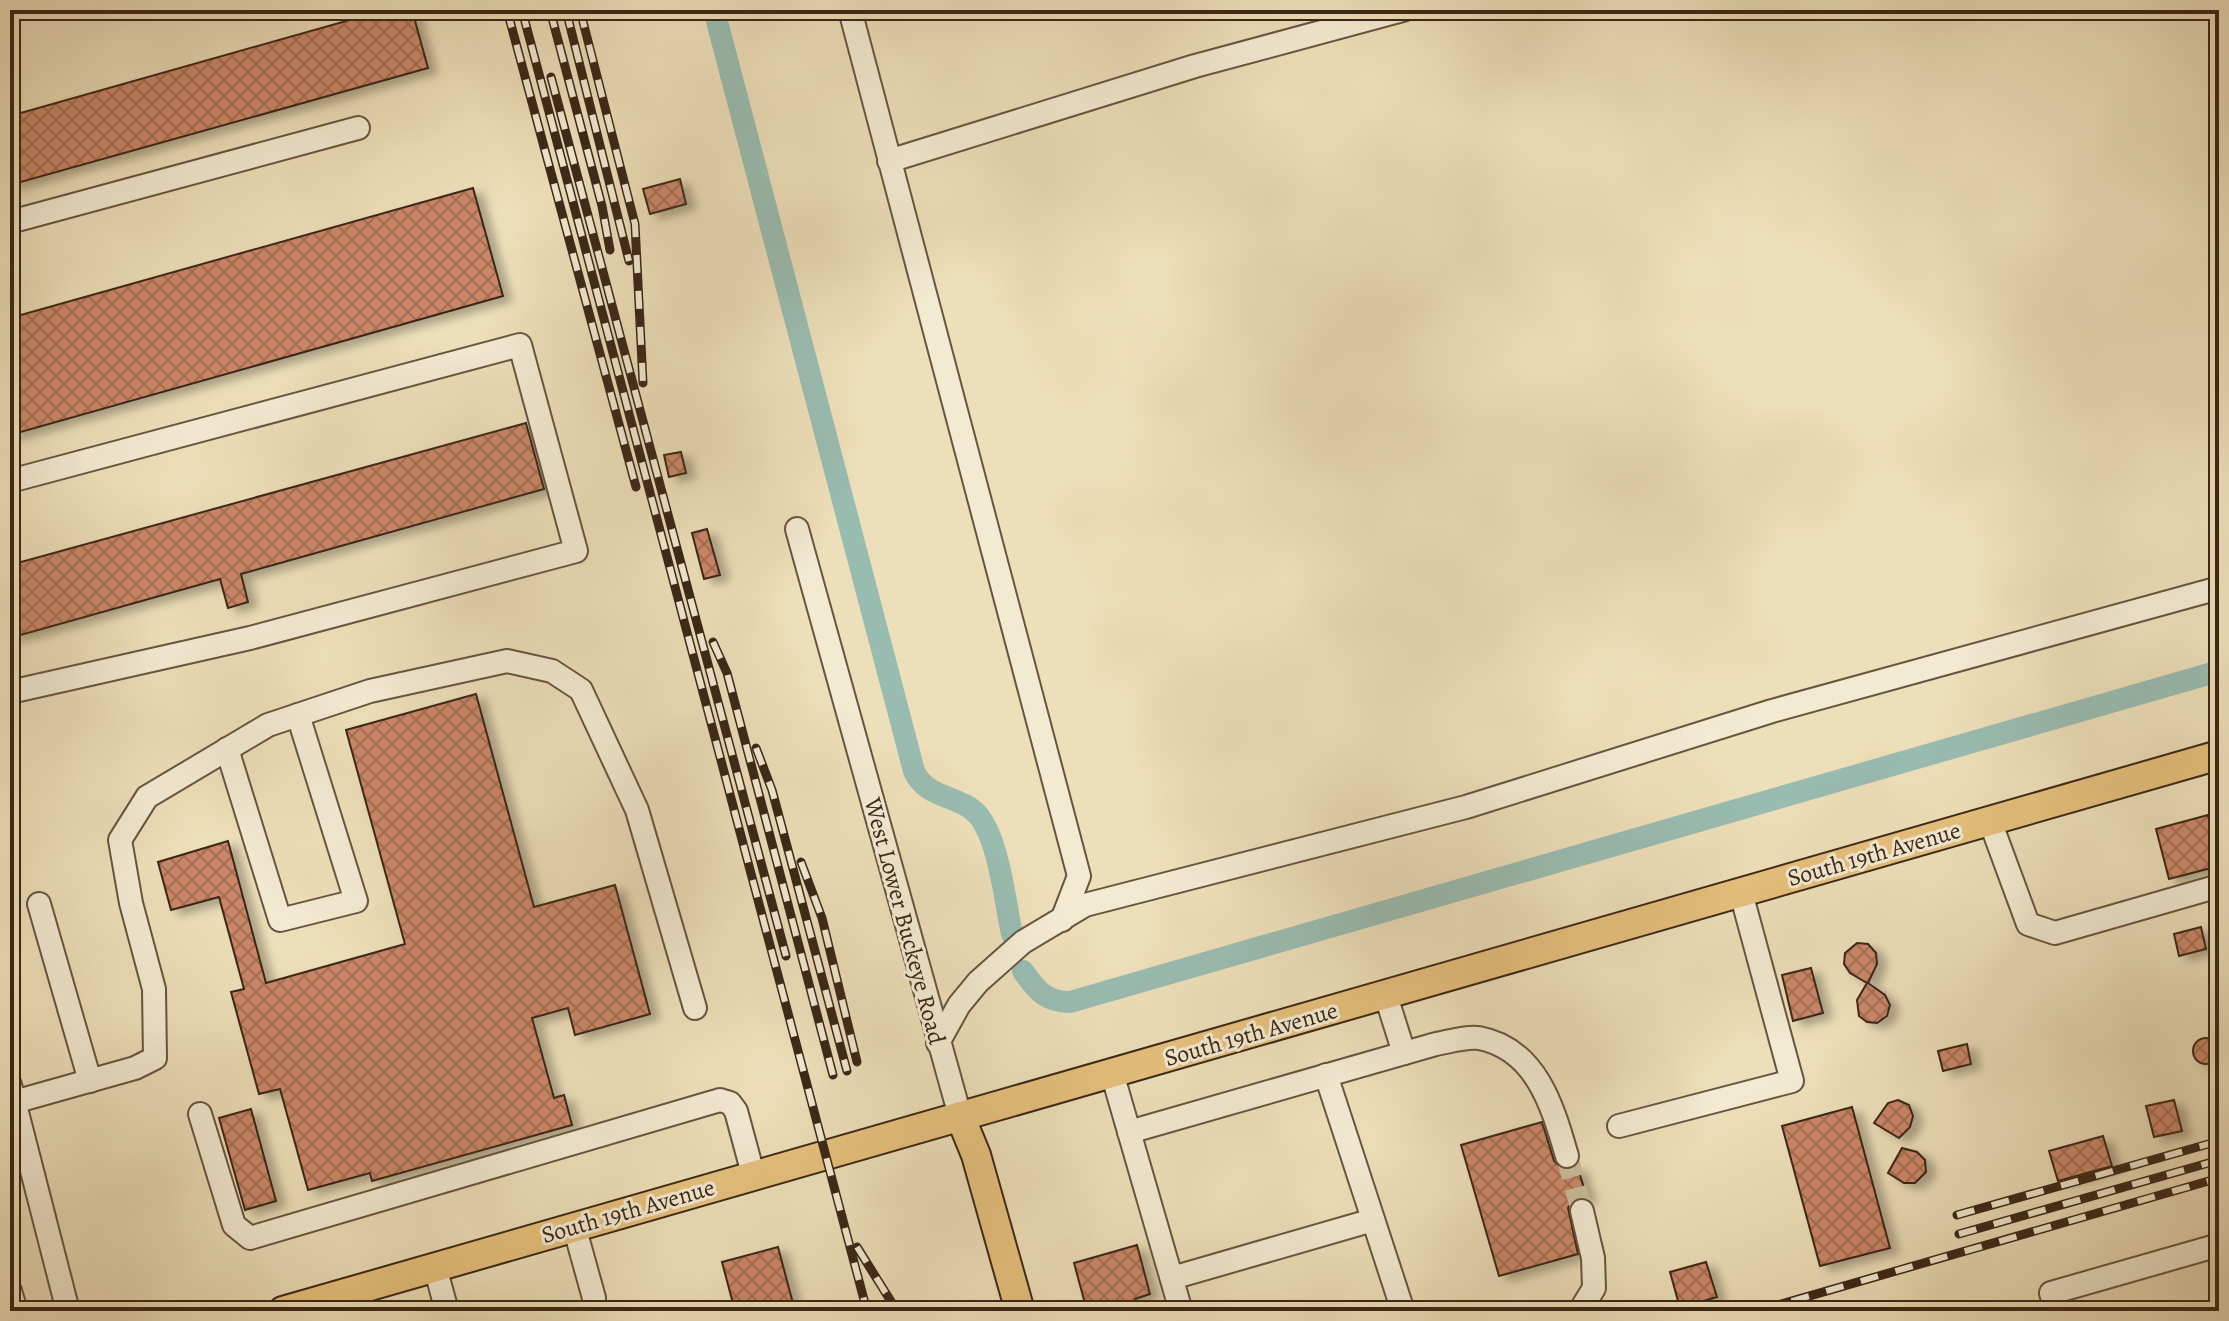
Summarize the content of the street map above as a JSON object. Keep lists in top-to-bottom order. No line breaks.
{"streets":{"main road":["South 19th Avenue","West Lower Buckeye Road"]},"crossings":[["South 19th Avenue","West Lower Buckeye Road"]]}
